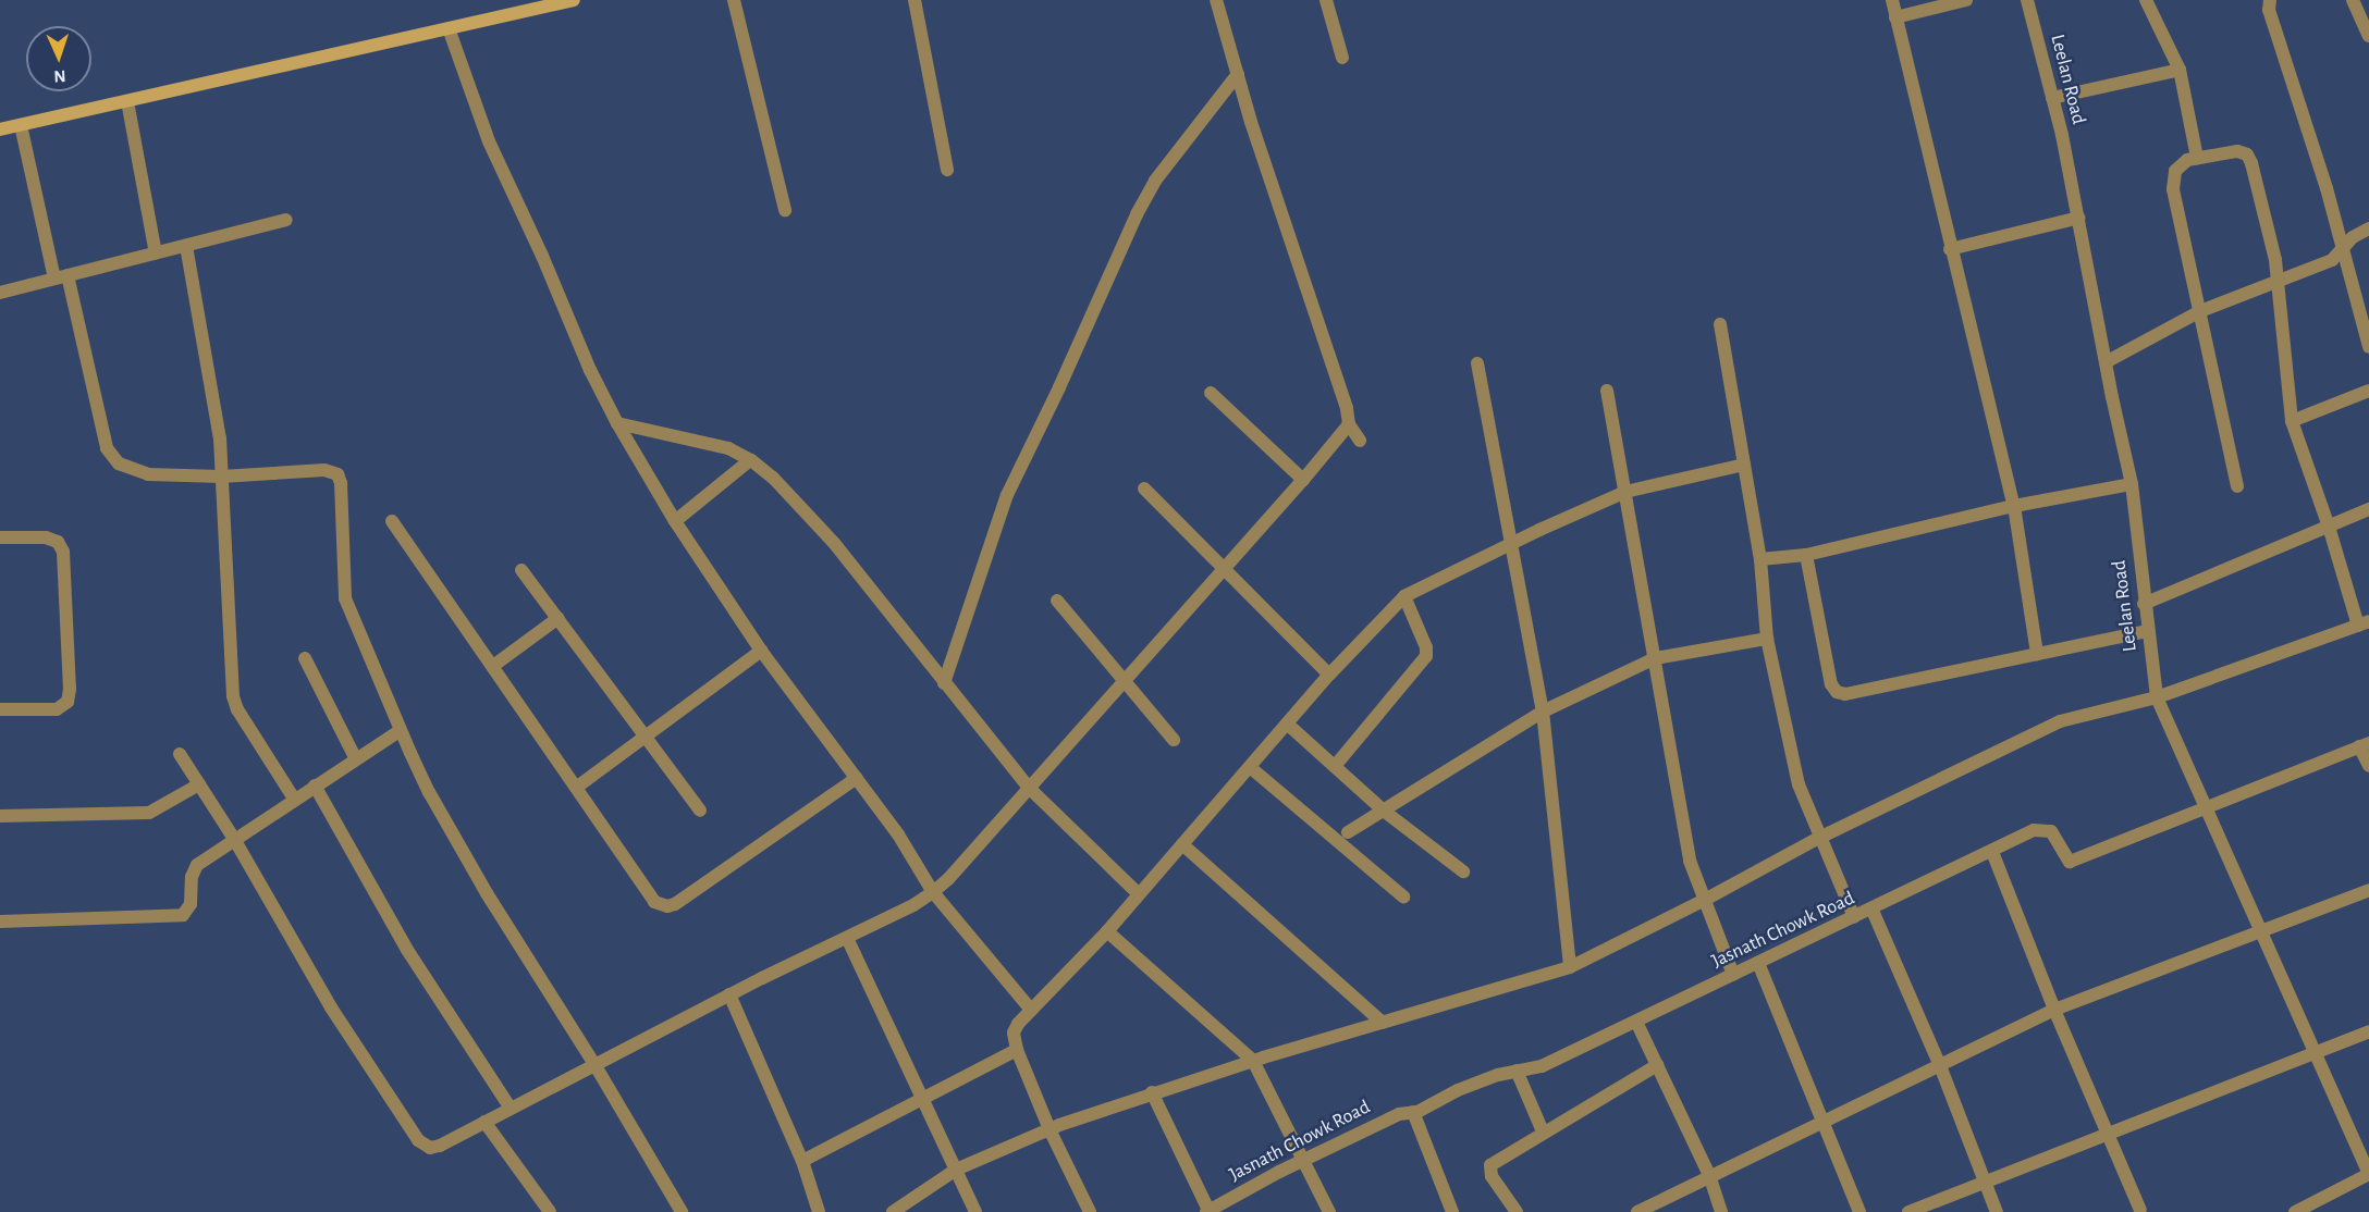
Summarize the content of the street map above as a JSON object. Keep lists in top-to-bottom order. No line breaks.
{"streets":{"street":["Leelan Road","Jasnath Chowk Road"]},"crossings":[["Leelan Road","Jasnath Chowk Road"]],"north":"bottom"}
